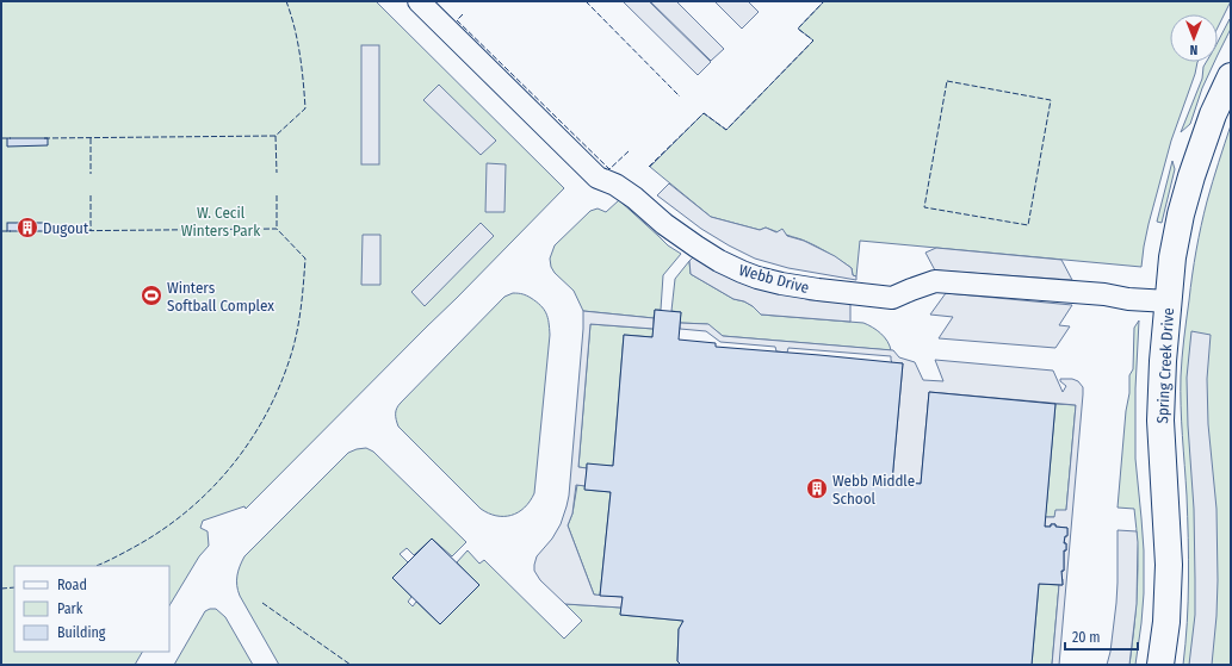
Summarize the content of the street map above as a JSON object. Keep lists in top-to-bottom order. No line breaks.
{"streets":{"street":["Webb Drive","Spring Creek Drive"]},"crossings":[["Webb Drive","Spring Creek Drive"]],"parks":["W. Cecil Winters Park"],"places":{"building":["Dugout","Webb Middle School"],"sports":["Winters Softball Complex"]},"legend":["Road","Park","Building"],"scale_bar":"20 m","north":"bottom"}
